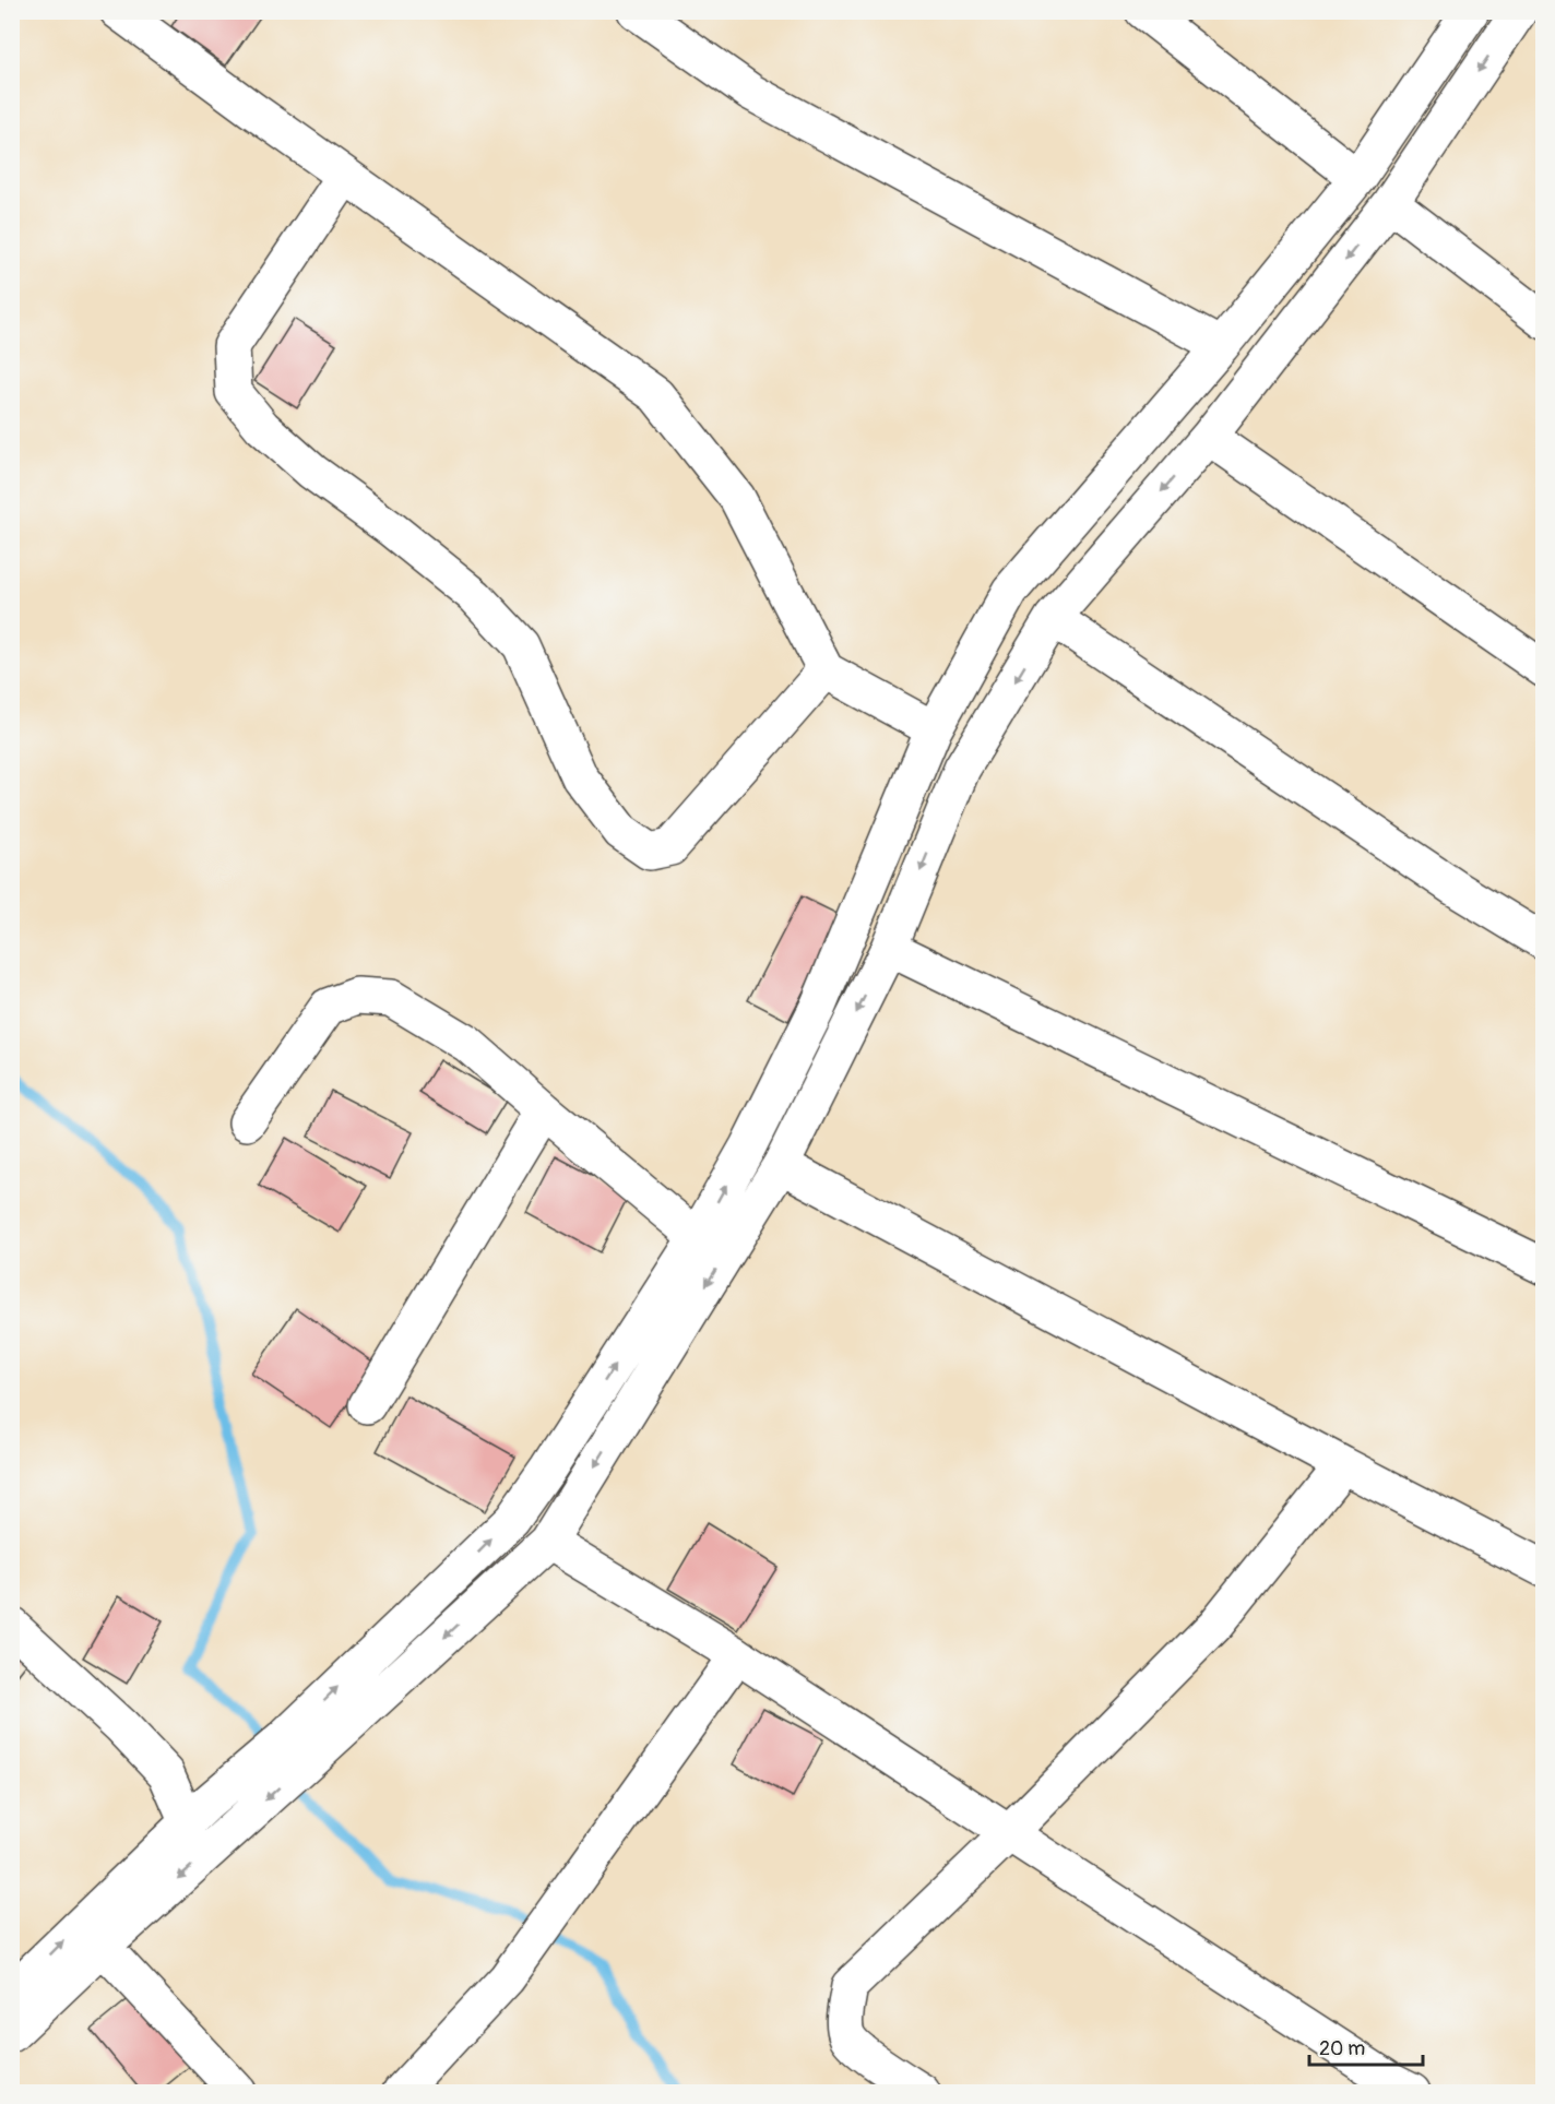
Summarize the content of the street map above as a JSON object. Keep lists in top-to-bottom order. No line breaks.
{"scale_bar":"20 m"}
